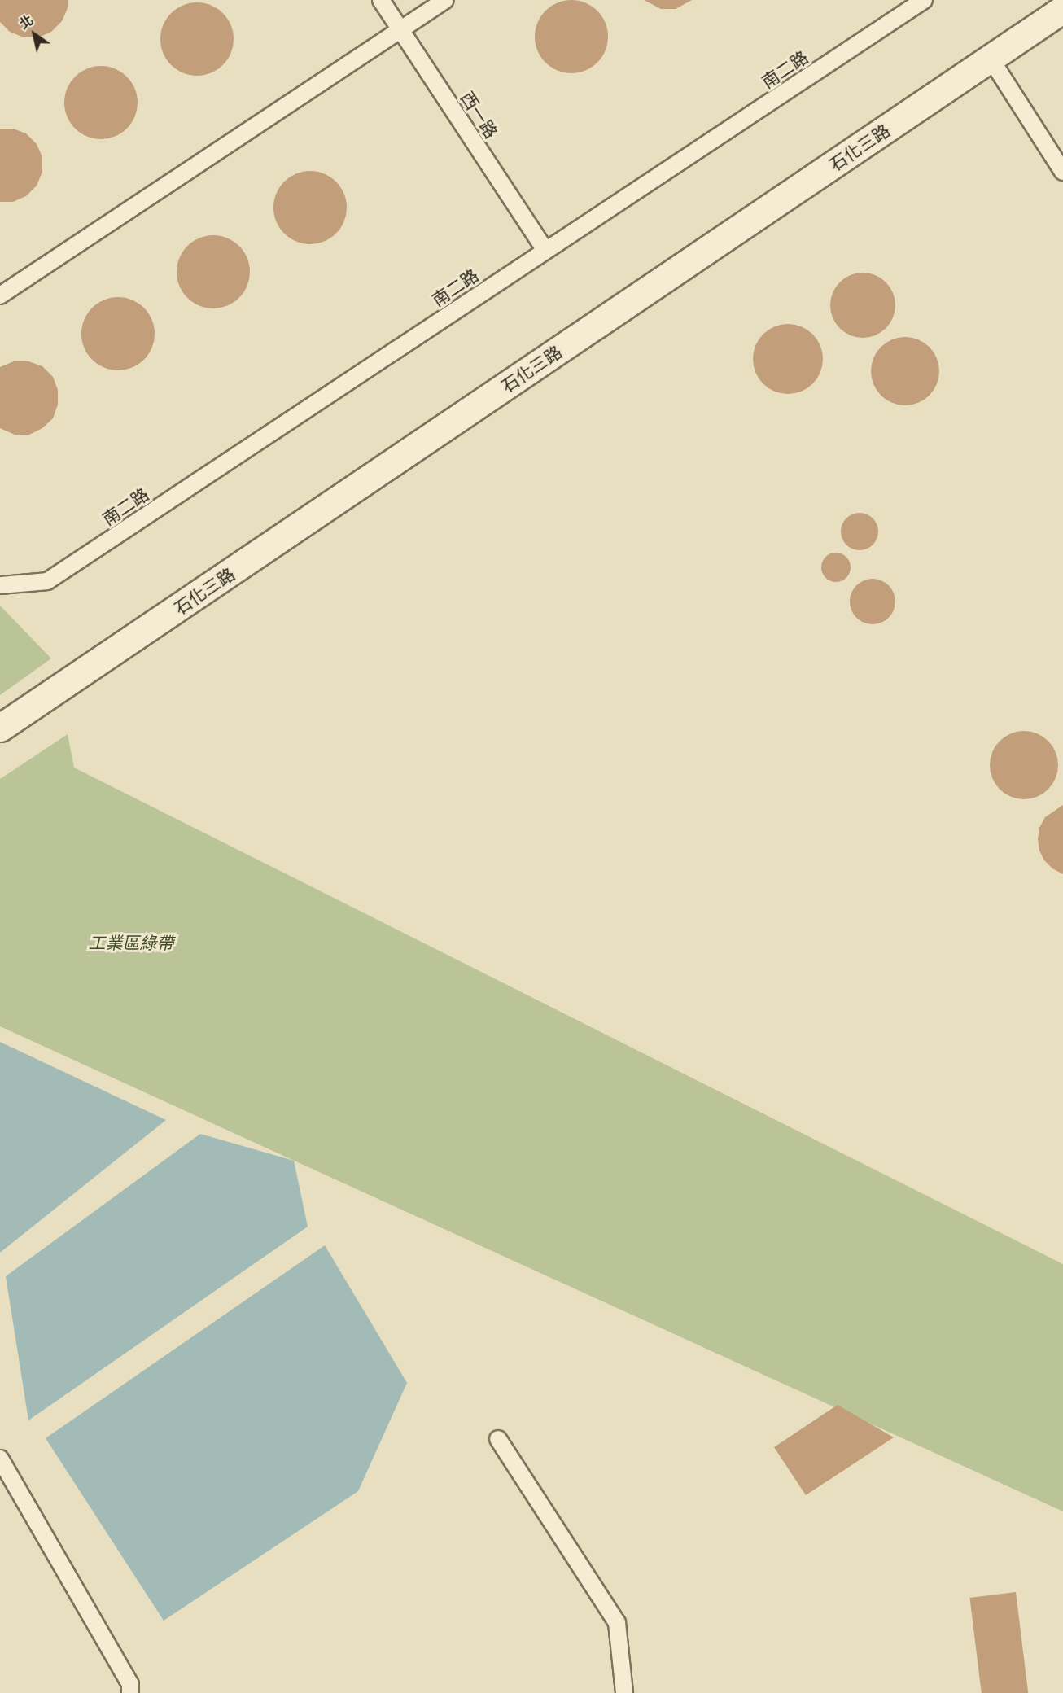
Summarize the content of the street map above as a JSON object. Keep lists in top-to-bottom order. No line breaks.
{"streets":{"street":["石化三路"],"lane":["南二路","西一路"]},"crossings":[["南二路","西一路"]],"parks":["工業區綠帶"],"north":"top left"}
